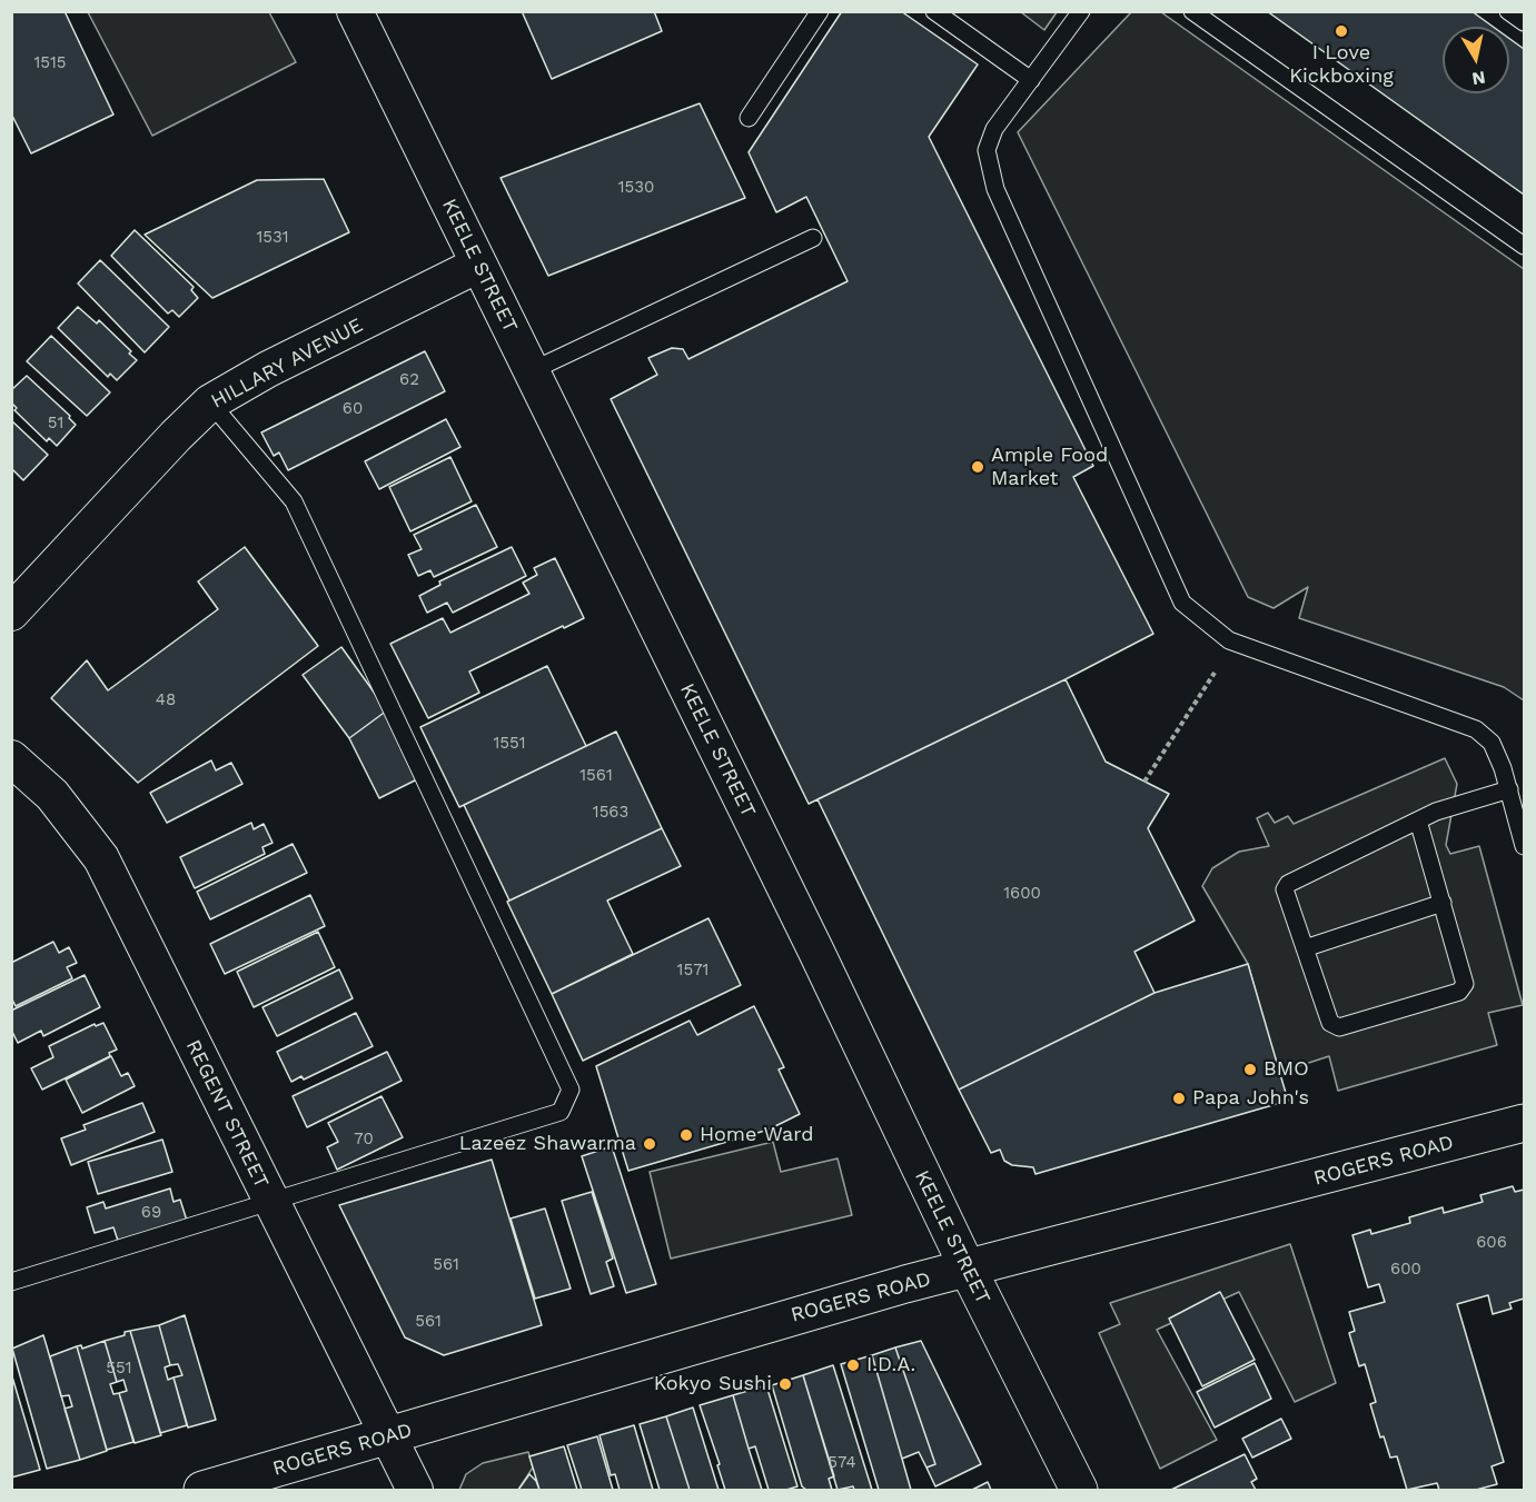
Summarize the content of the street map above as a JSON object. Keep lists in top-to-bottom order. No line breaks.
{"streets":{"main road":["KEELE STREET","ROGERS ROAD"],"street":["HILLARY AVENUE","REGENT STREET"]},"crossings":[["KEELE STREET","HILLARY AVENUE"],["KEELE STREET","ROGERS ROAD"],["REGENT STREET","ROGERS ROAD"]],"places":["I Love Kickboxing","Ample Food Market","BMO","Papa John's","Home Ward","Lazeez Shawarma","I.D.A.","Kokyo Sushi"],"house_numbers":["1515","1530","1531","62","60","51","48","1551","1561","1563","1600","1571","70","69","606","561","600","561","551","574"],"north":"bottom"}
